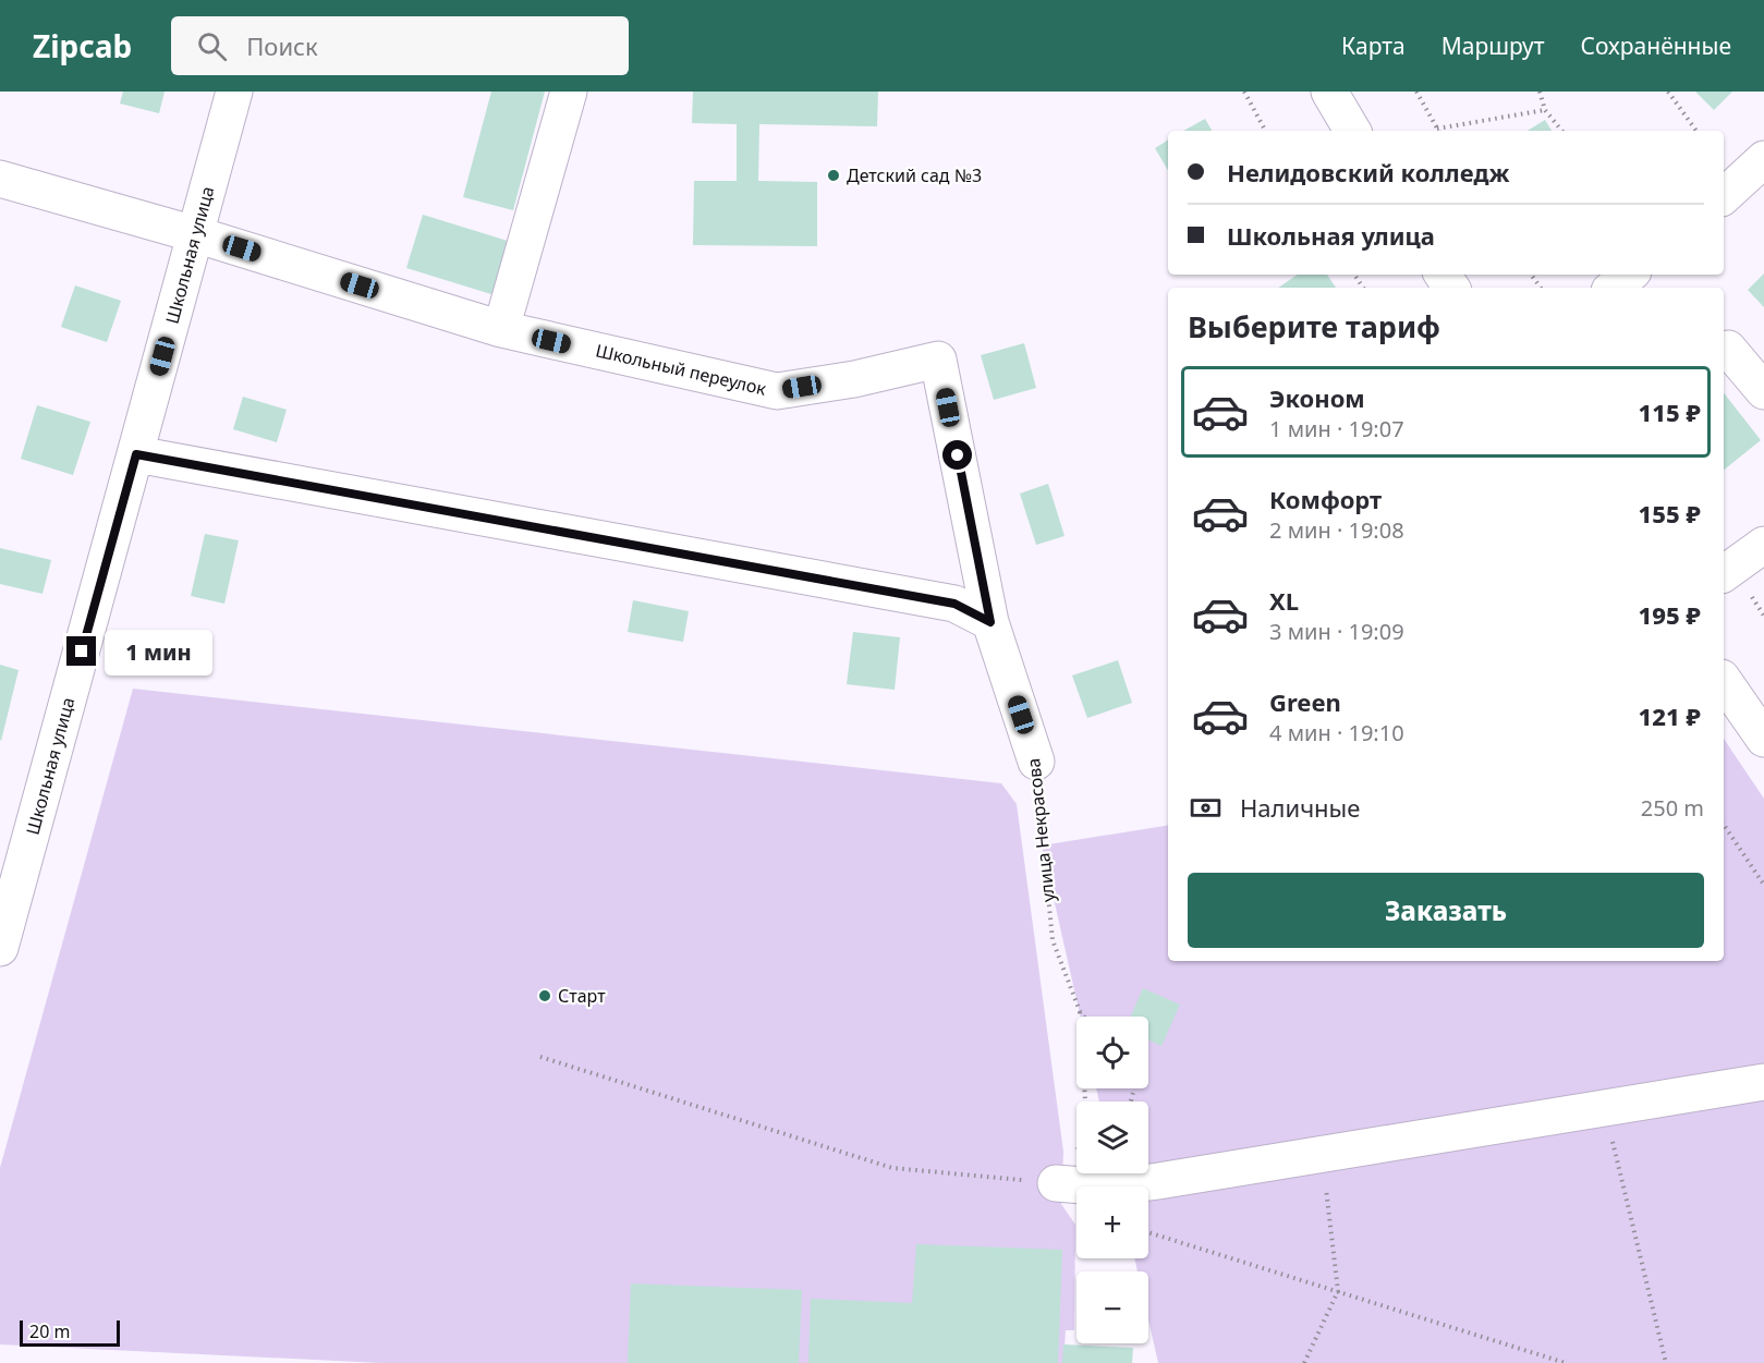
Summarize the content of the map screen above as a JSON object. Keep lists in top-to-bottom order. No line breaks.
{"streets":{"street":["Школьная улица","Школьный переулок","улица Некрасова"]},"crossings":[["Школьная улица","Школьный переулок"],["Школьный переулок","улица Некрасова"]],"places":["Детский сад №3","Старт"],"scale_bar":"20 m","page":{"header":"Zipcab","search":"Поиск","nav":["Карта","Маршрут","Сохранённые"],"banner":["Нелидовский колледж","Школьная улица"],"heading":"Выберите тариф","list":[{"name":"Эконом","note":"1 мин · 19:07","value":"115 ₽"},{"name":"Комфорт","note":"2 мин · 19:08","value":"155 ₽"},{"name":"XL","note":"3 мин · 19:09","value":"195 ₽"},{"name":"Green","note":"4 мин · 19:10","value":"121 ₽"}],"bubble":"1 мин","pay":["Наличные","250 m"],"buttons":"Заказать","map_buttons":["+","−"],"scale":"20 m"}}
